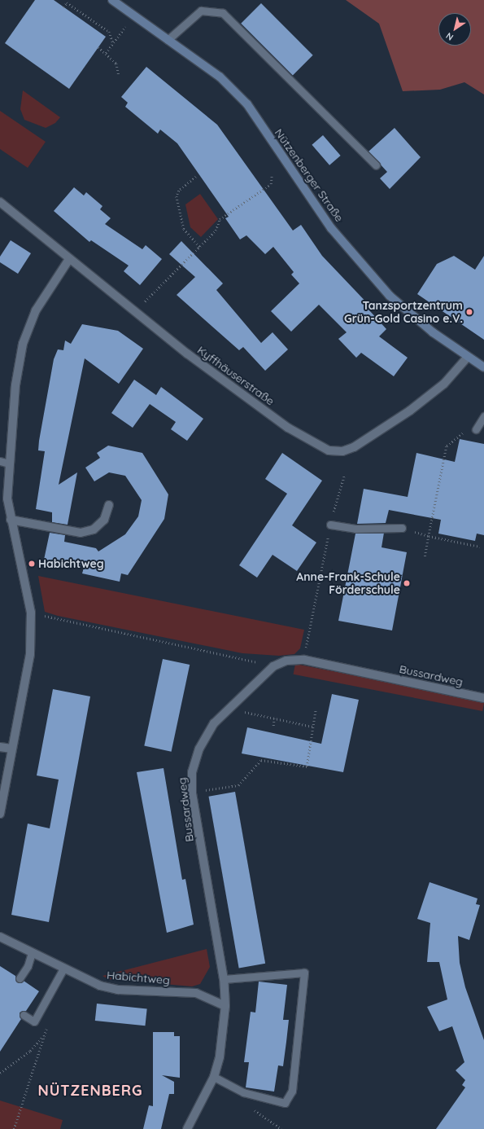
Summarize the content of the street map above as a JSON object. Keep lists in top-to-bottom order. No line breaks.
{"streets":{"street":["Nützenberger Straße","Kyffhäuserstraße","Bussardweg","Habichtweg"]},"crossings":[["Nützenberger Straße","Kyffhäuserstraße"],["Bussardweg","Habichtweg"]],"districts":["NÜTZENBERG"],"places":["Tanzsportzentrum Grün-Gold Casino e.V.","Habichtweg","Anne-Frank-Schule Förderschule"],"north":"bottom left"}
